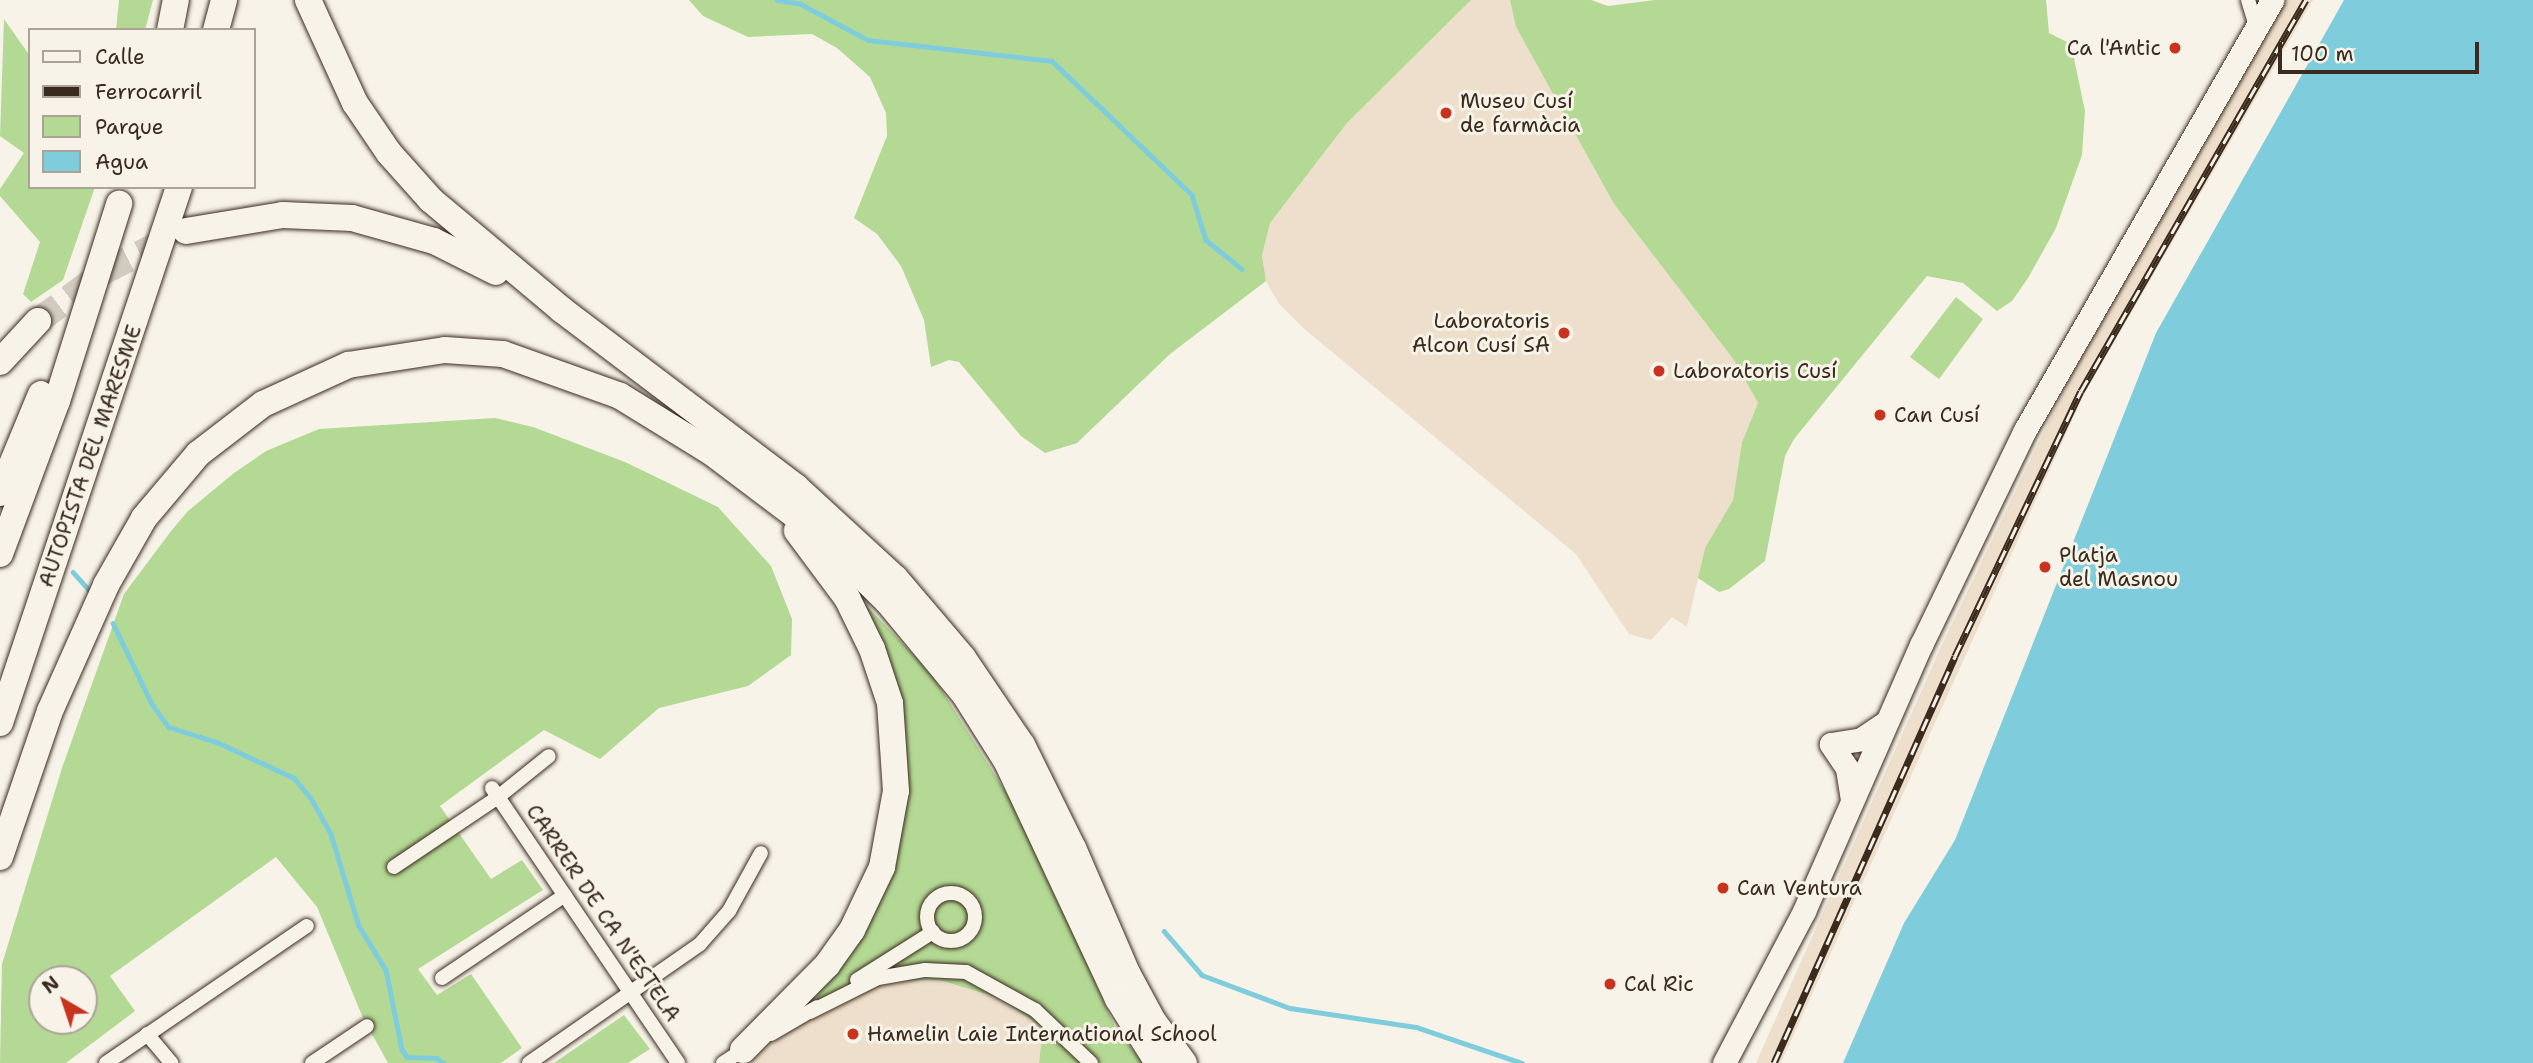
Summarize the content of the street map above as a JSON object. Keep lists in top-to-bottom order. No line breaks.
{"streets":{"highway":["AUTOPISTA DEL MARESME"],"street":["CARRER DE CA N'ESTELA"]},"places":["Ca l'Antic","Museu Cusí de farmàcia","Laboratoris Alcon Cusí SA","Laboratoris Cusí","Can Cusí","Platja del Masnou","Can Ventura","Cal Ric","Hamelin Laie International School"],"legend":["Calle","Ferrocarril","Parque","Agua"],"scale_bar":"100 m","north":"top left"}
